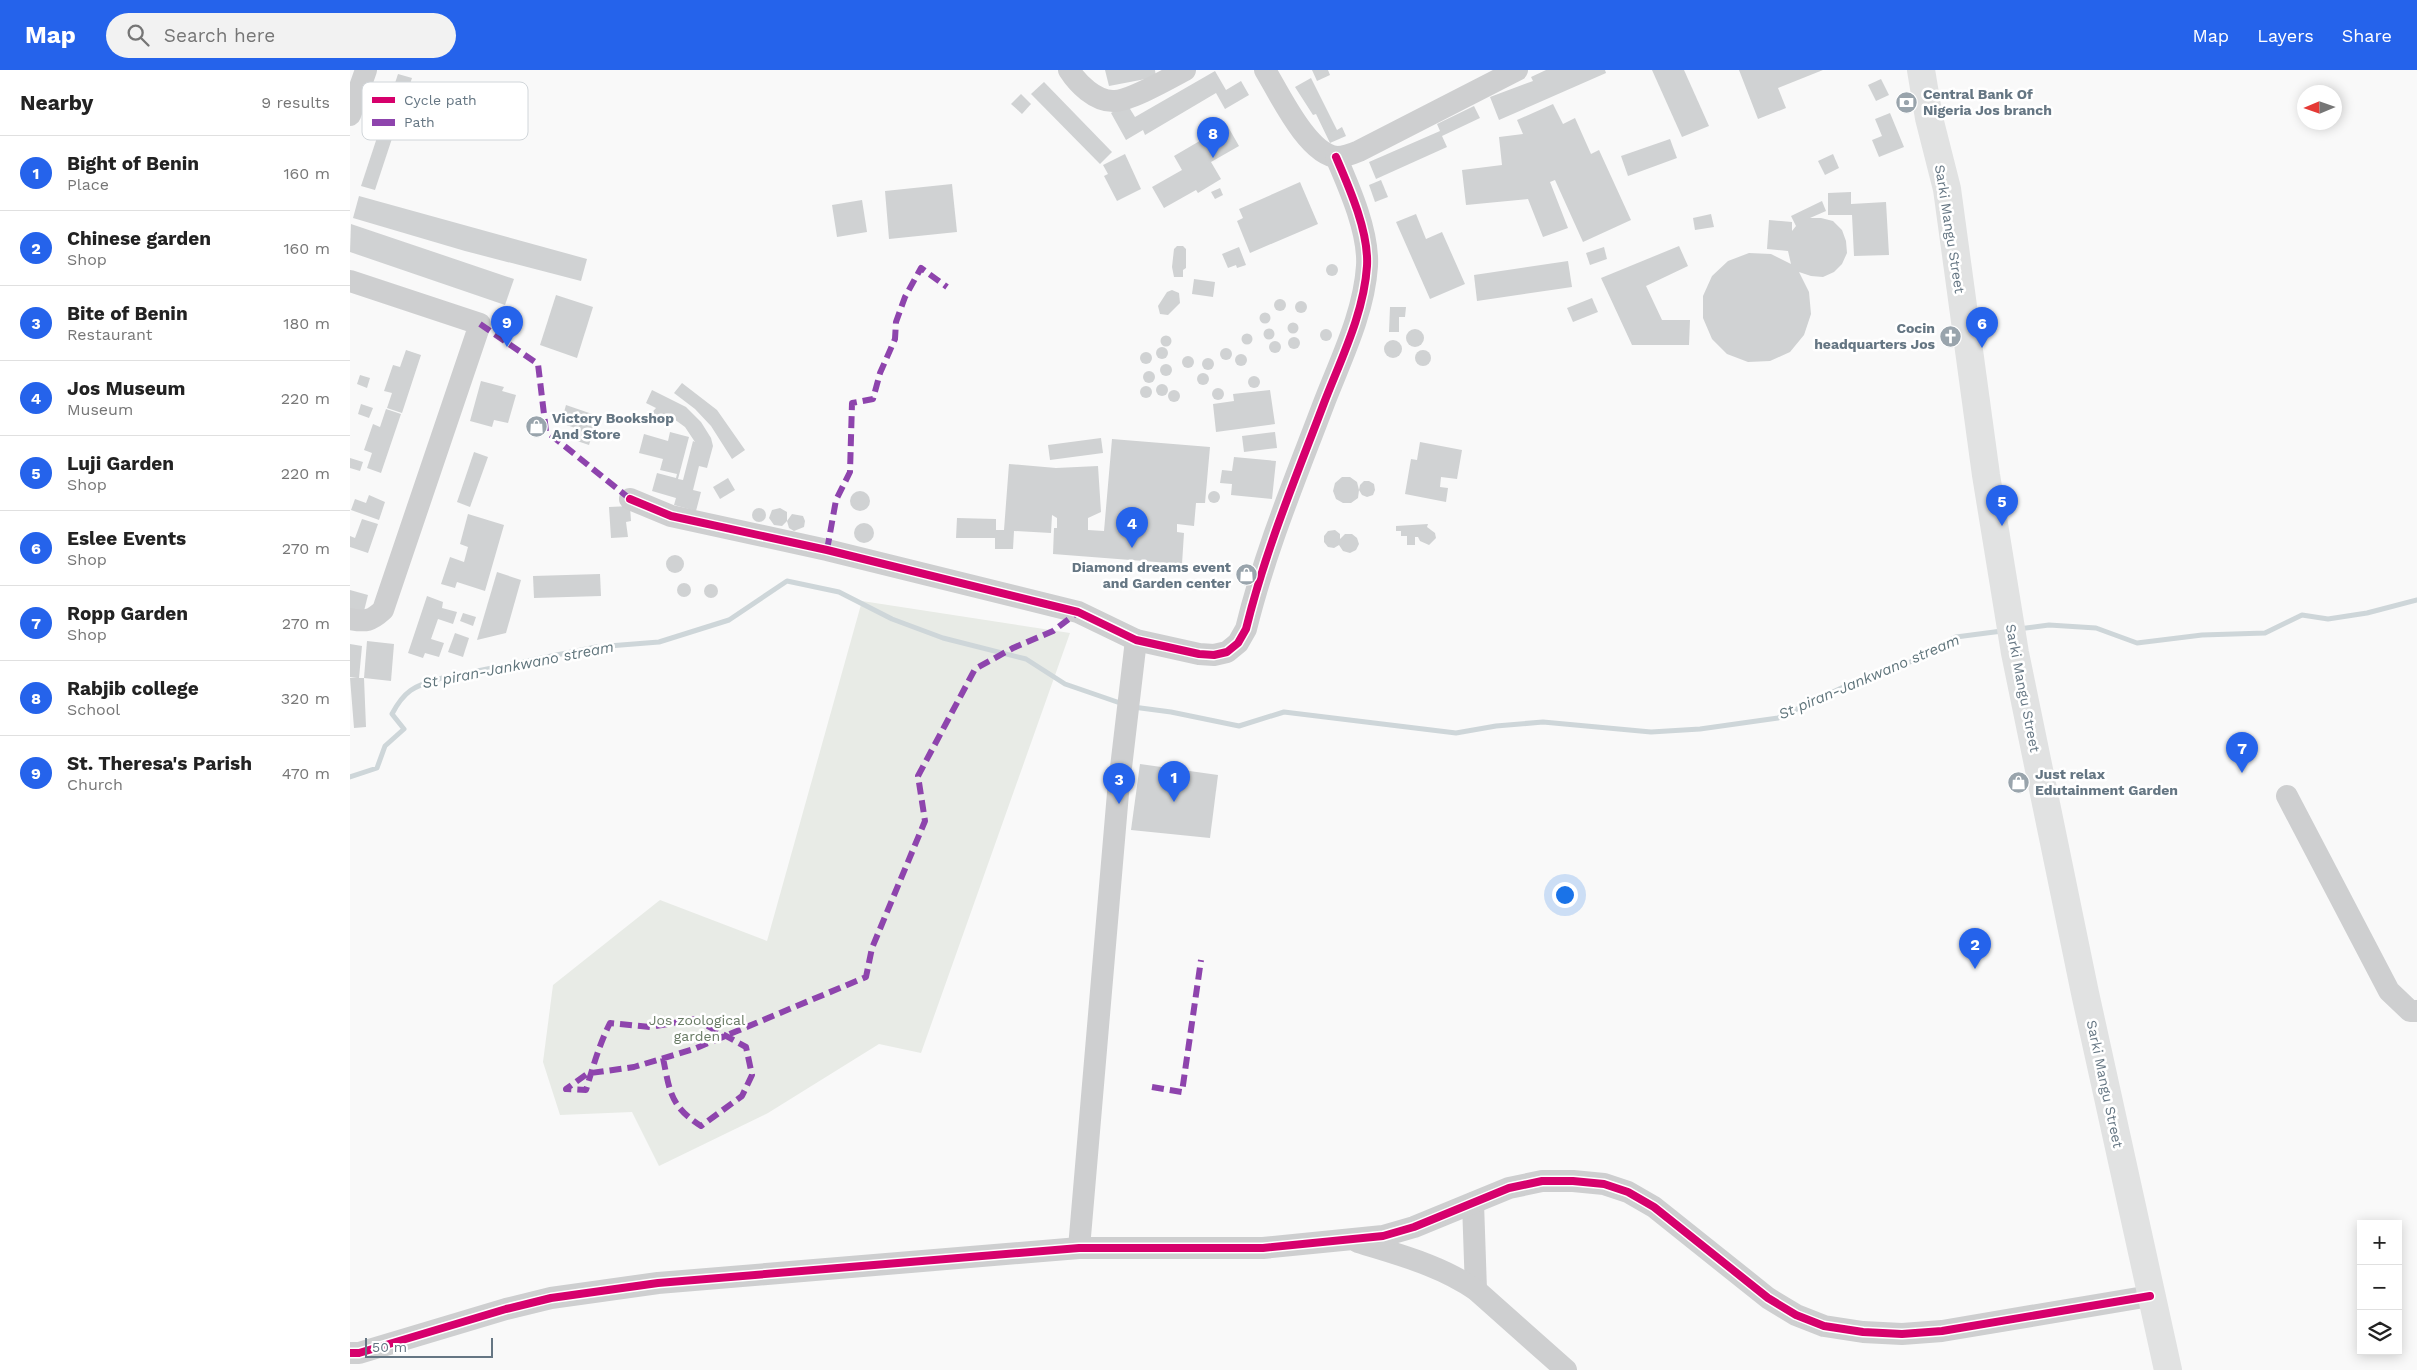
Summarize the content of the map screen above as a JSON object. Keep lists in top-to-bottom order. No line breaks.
{"streets":{"main road":["Sarki Mangu Street"]},"water":["St piran-Jankwano stream"],"parks":["Jos zoological garden"],"places":{"bank":["Central Bank Of Nigeria Jos branch"],"church":["Cocin headquarters Jos"],"shop":["Victory Bookshop And Store","Diamond dreams event and Garden center","Just relax Edutainment Garden"]},"legend":["Cycle path","Path"],"scale_bar":"50 m","north":"left","page":{"header":"Map","search":"Search here","nav":["Map","Layers","Share"],"heading":["Nearby","9 results"],"pins":["8","9","6","5","4","7","1","3","2"],"list":[{"mark":"1","name":"Bight of Benin","note":"Place","value":"160 m"},{"mark":"2","name":"Chinese garden","note":"Shop","value":"160 m"},{"mark":"3","name":"Bite of Benin","note":"Restaurant","value":"180 m"},{"mark":"4","name":"Jos Museum","note":"Museum","value":"220 m"},{"mark":"5","name":"Luji Garden","note":"Shop","value":"220 m"},{"mark":"6","name":"Eslee Events","note":"Shop","value":"270 m"},{"mark":"7","name":"Ropp Garden","note":"Shop","value":"270 m"},{"mark":"8","name":"Rabjib college","note":"School","value":"320 m"},{"mark":"9","name":"St. Theresa's Parish","note":"Church","value":"470 m"}],"map_buttons":["+","−"],"scale":"50 m"}}
